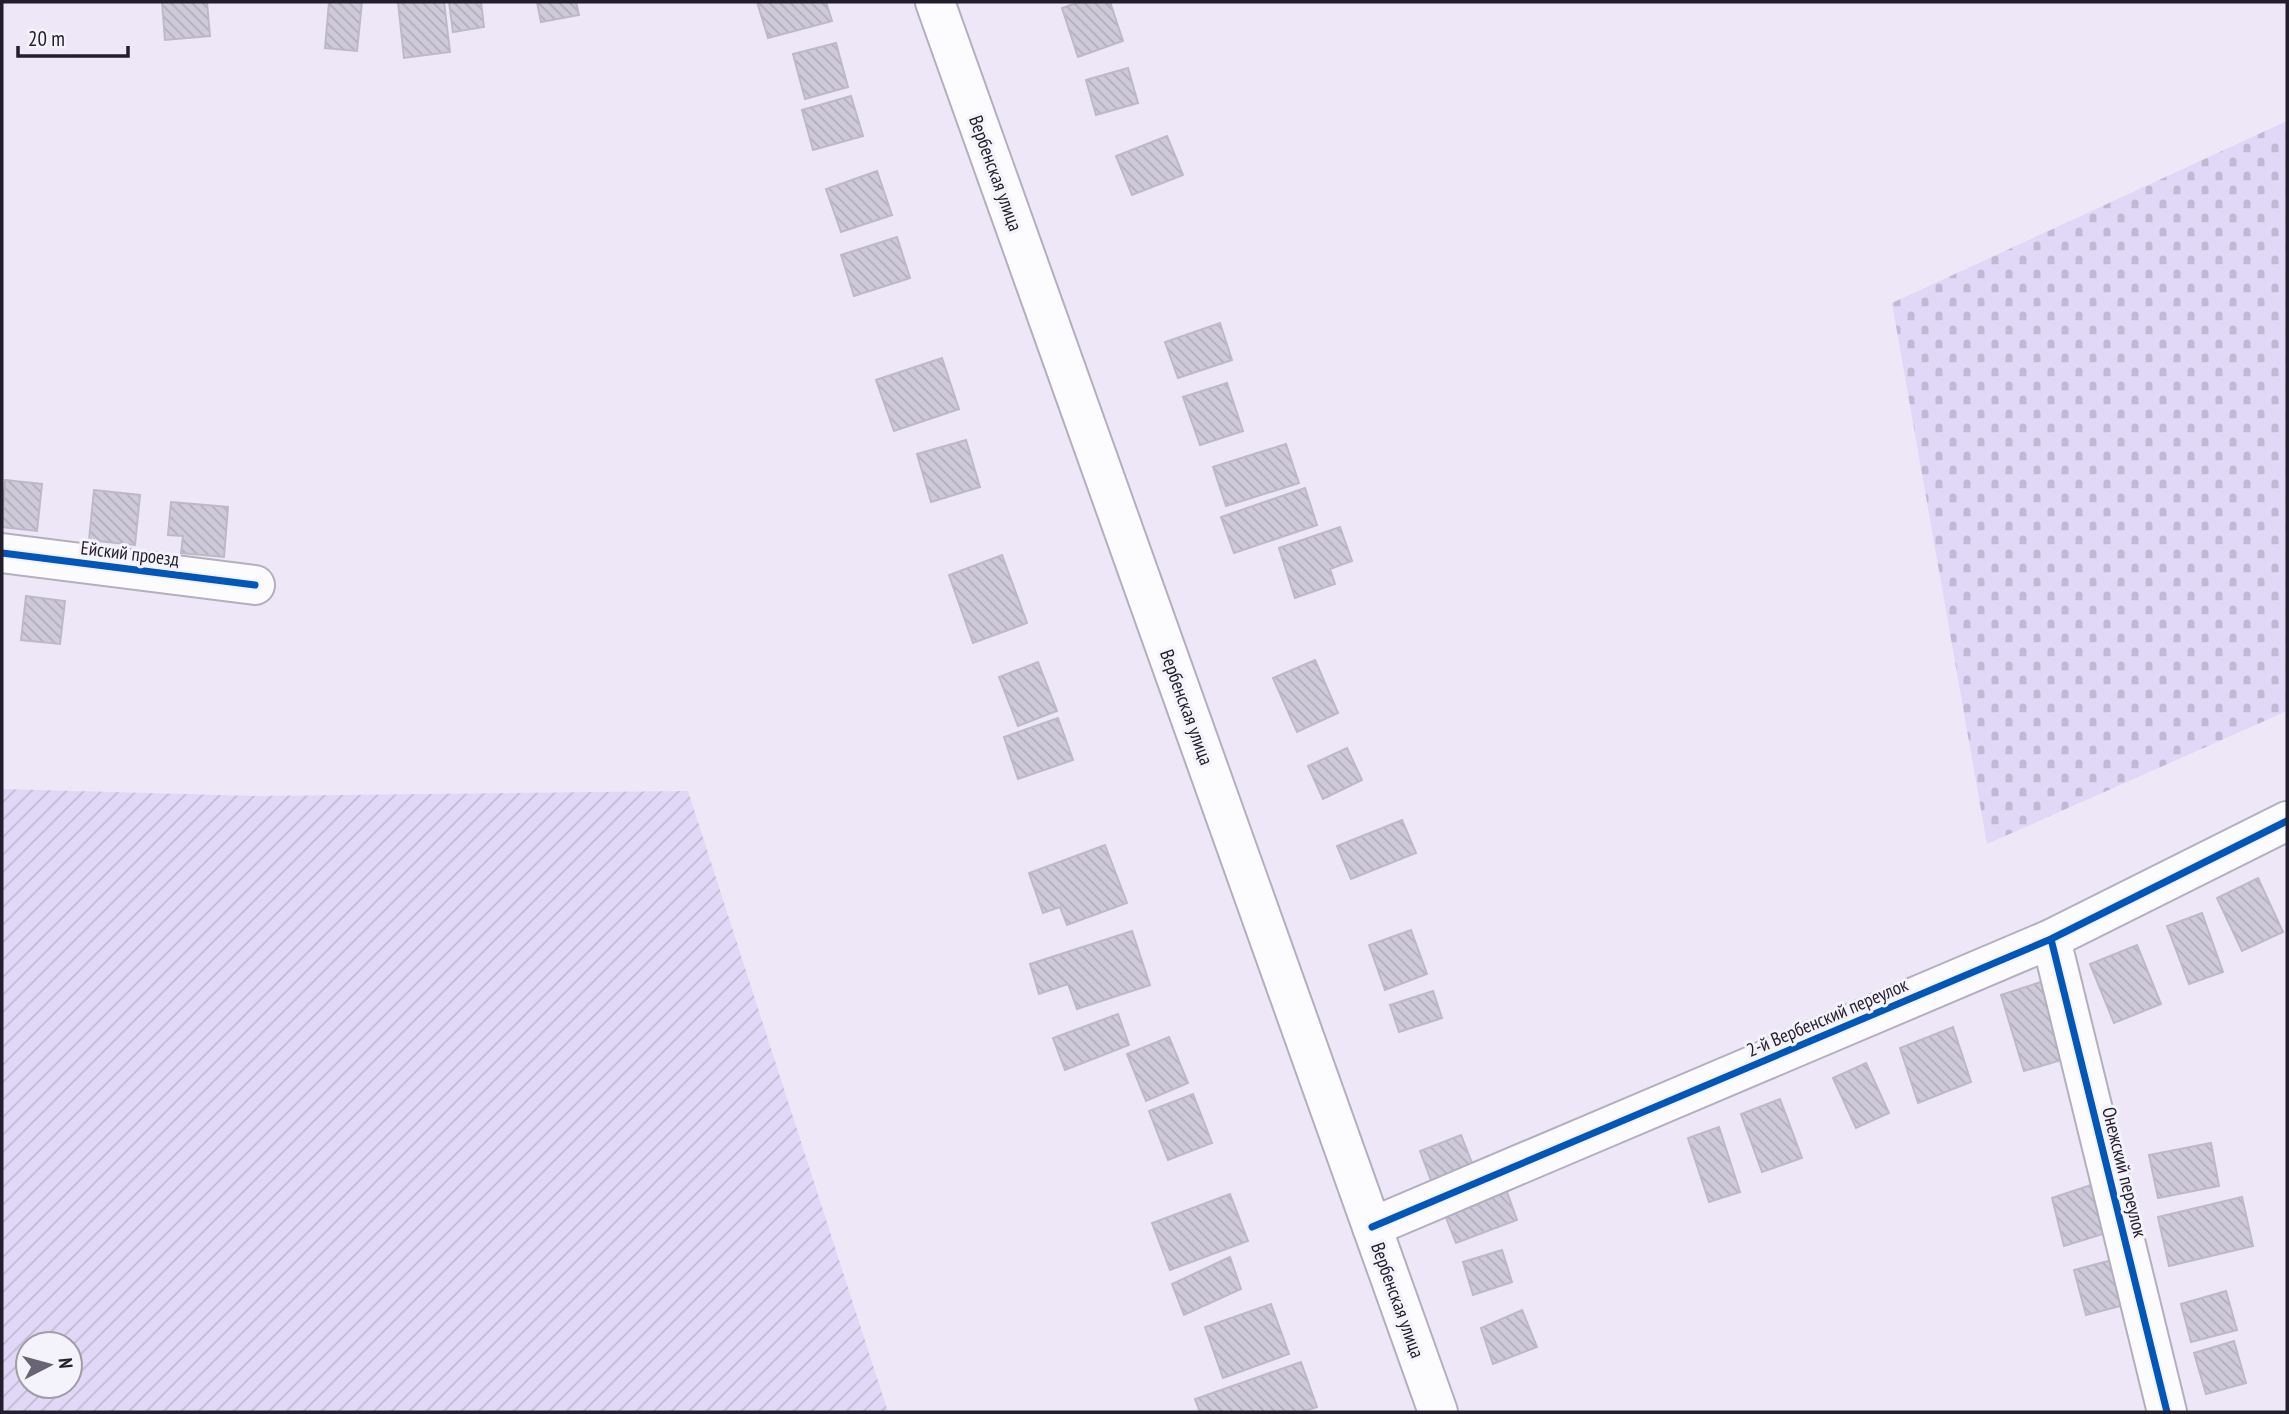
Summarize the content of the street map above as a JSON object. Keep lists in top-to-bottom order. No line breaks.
{"streets":{"street":["Вербенская улица","Ейский проезд","2-й Вербенский переулок","Онежский переулок"]},"crossings":[["Вербенская улица","2-й Вербенский переулок"],["2-й Вербенский переулок","Онежский переулок"]],"scale_bar":"20 m","north":"right"}
